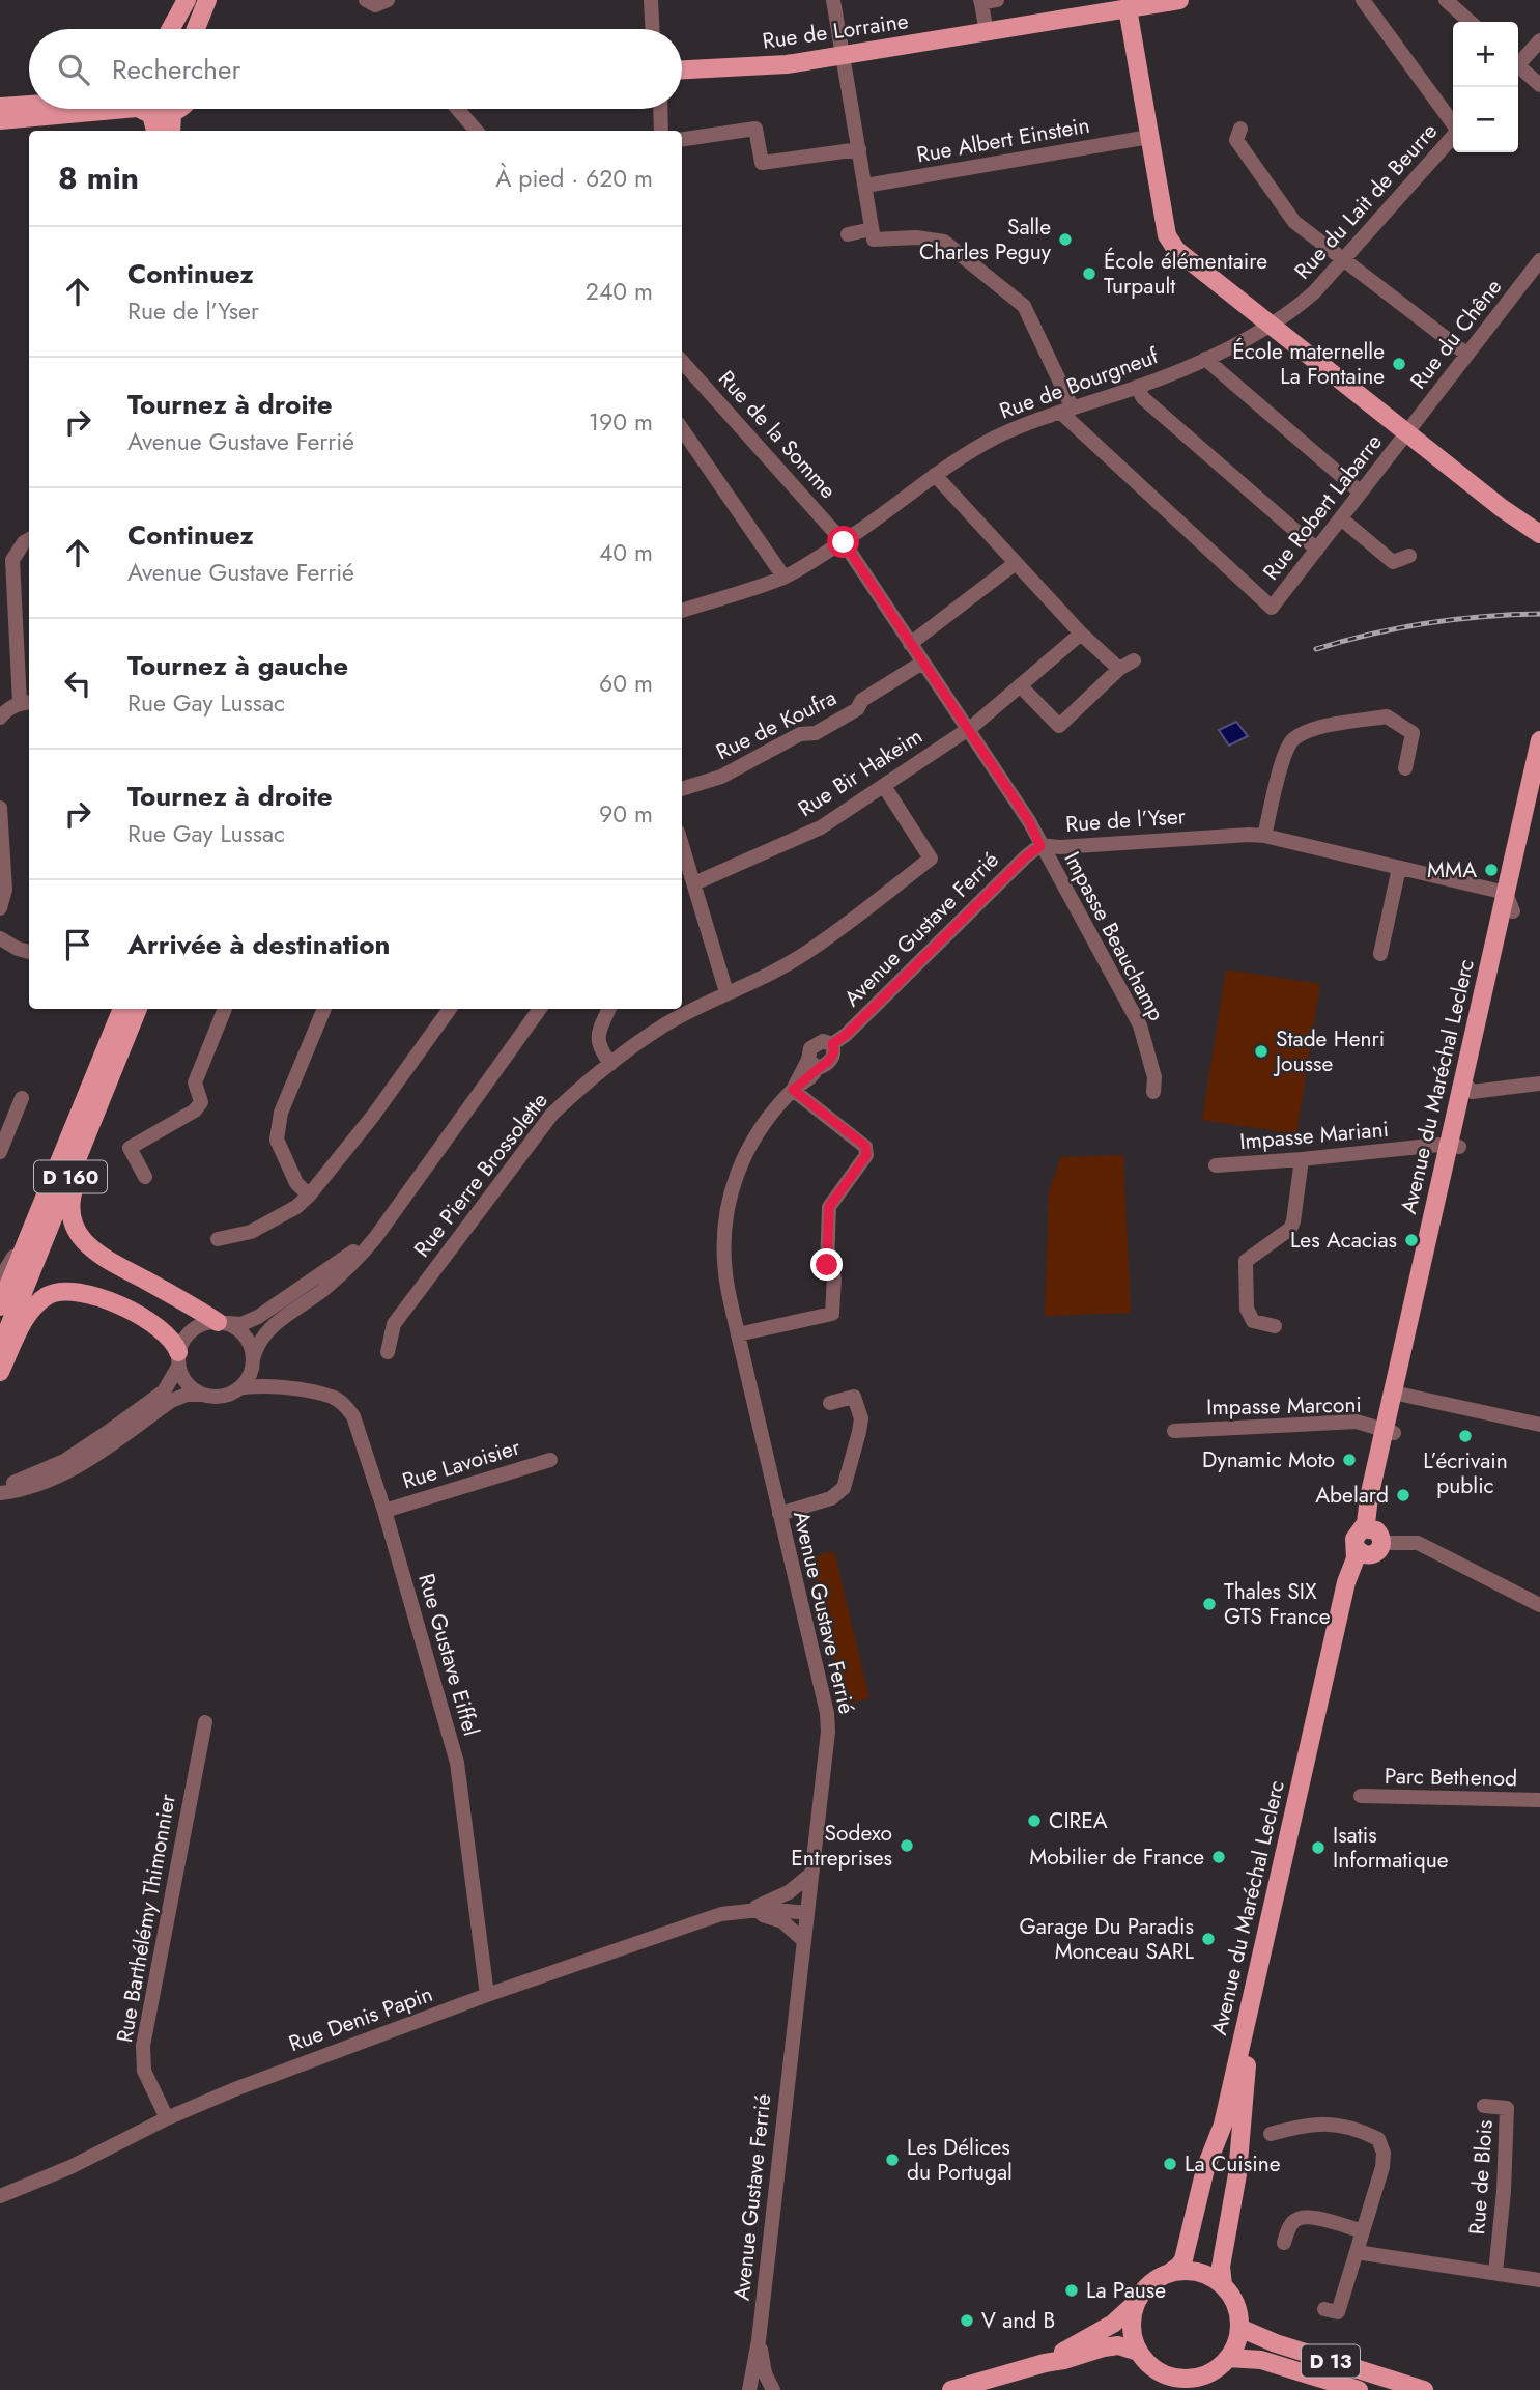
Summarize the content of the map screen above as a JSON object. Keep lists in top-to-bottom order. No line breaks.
{"streets":{"main road":["Rue de Lorraine","Avenue du Maréchal Leclerc","D 160","D 13"],"street":["Rue Albert Einstein","Rue du Lait de Beurre","Rue du Chêne","Rue de Bourgneuf","Rue de la Somme","Rue Robert Labarre","Rue de Koufra","Rue Bir Hakeim","Rue de l’Yser","Avenue Gustave Ferrié","Impasse Beauchamp","Impasse Mariani","Rue Pierre Brossolette","Impasse Marconi","Rue Lavoisier","Rue Gustave Eiffel","Parc Bethenod","Rue Barthélémy Thimonnier","Rue Denis Papin","Rue de Blois"]},"crossings":[["Rue du Lait de Beurre","Rue de Bourgneuf"],["Rue du Chêne","Rue Robert Labarre"],["Rue de Bourgneuf","Rue de la Somme"],["Rue de Bourgneuf","Rue Robert Labarre"],["Rue de Bourgneuf","Rue de l’Yser"],["Rue de la Somme","Rue de l’Yser"],["Rue de Koufra","Rue de l’Yser"],["Rue Bir Hakeim","Rue de l’Yser"],["Rue Bir Hakeim","Rue Pierre Brossolette"],["Rue de l’Yser","Avenue Gustave Ferrié"],["Rue de l’Yser","Impasse Beauchamp"],["Rue de l’Yser","Avenue du Maréchal Leclerc"],["Avenue Gustave Ferrié","Impasse Beauchamp"],["Avenue Gustave Ferrié","Rue Denis Papin"],["Avenue du Maréchal Leclerc","Impasse Mariani"],["Avenue du Maréchal Leclerc","Impasse Marconi"],["Avenue du Maréchal Leclerc","D 13"],["Rue Lavoisier","Rue Gustave Eiffel"],["Rue Gustave Eiffel","Rue Denis Papin"],["Rue Barthélémy Thimonnier","Rue Denis Papin"]],"places":["Salle Charles Peguy","École élémentaire Turpault","École maternelle La Fontaine","MMA","Stade Henri Jousse","Les Acacias","L’écrivain public","Dynamic Moto","Abelard","Thales SIX GTS France","CIREA","Sodexo Entreprises","Isatis Informatique","Mobilier de France","Garage Du Paradis Monceau SARL","Les Délices du Portugal","La Cuisine","La Pause","V and B"],"page":{"map_buttons":["+","−"],"search":"Rechercher","heading":["8 min","À pied · 620 m"],"list":[["Continuez","Rue de l’Yser","240 m"],["Tournez à droite","Avenue Gustave Ferrié","190 m"],["Continuez","Avenue Gustave Ferrié","40 m"],["Tournez à gauche","Rue Gay Lussac","60 m"],["Tournez à droite","Rue Gay Lussac","90 m"],"Arrivée à destination"]}}
